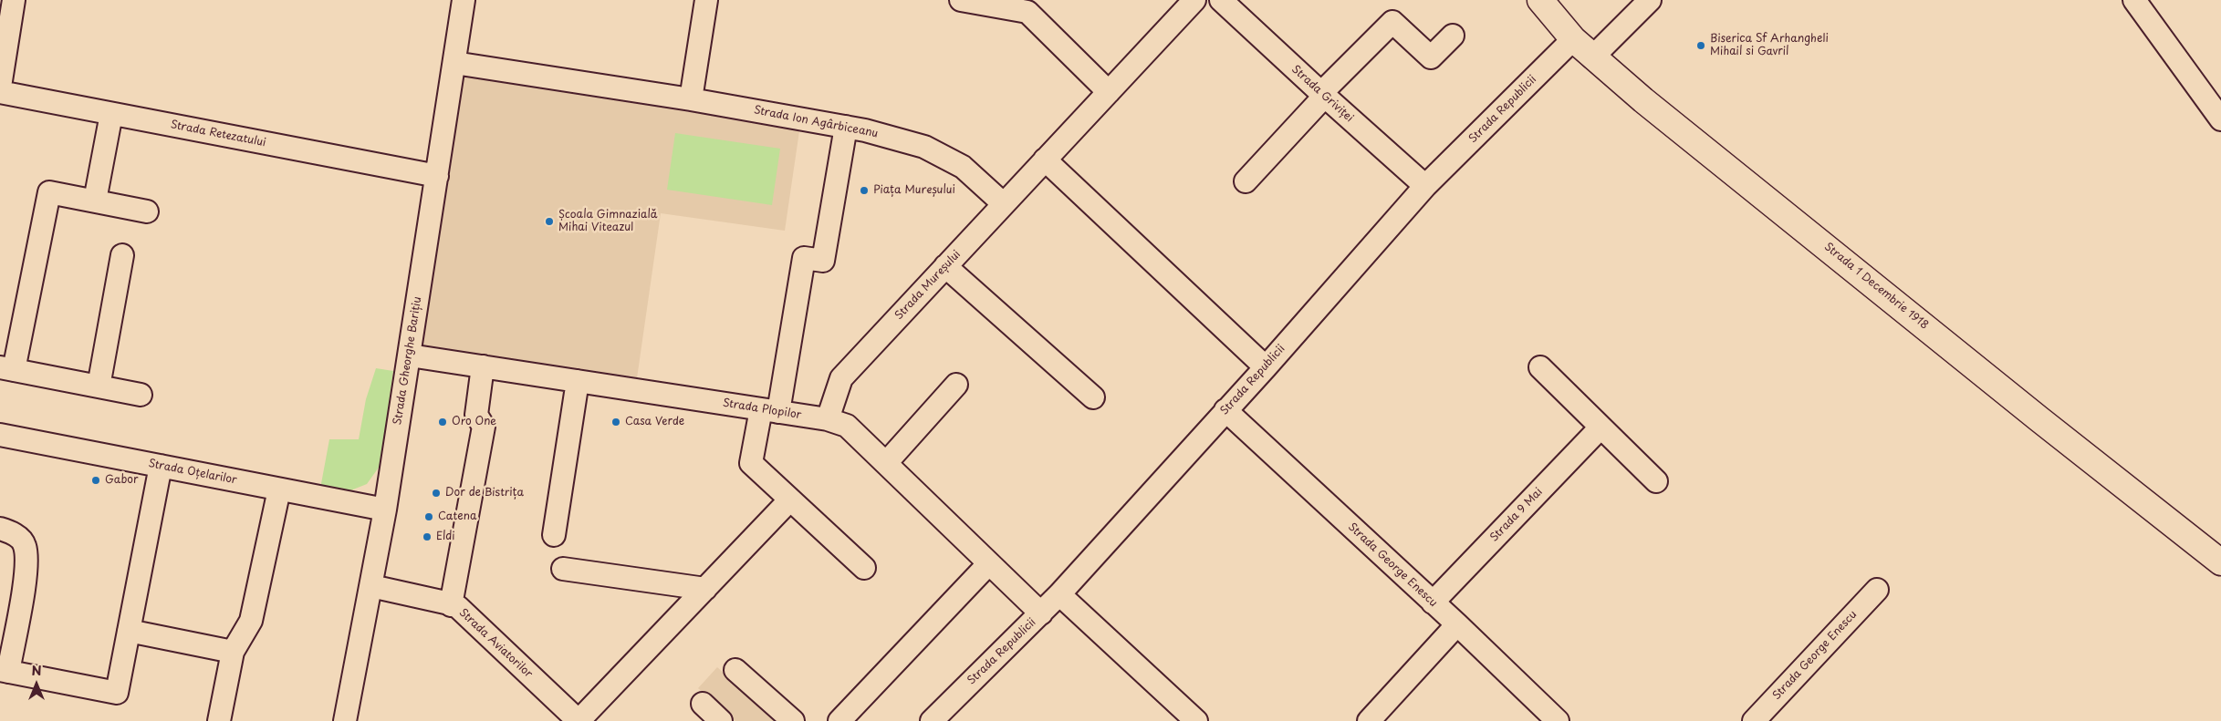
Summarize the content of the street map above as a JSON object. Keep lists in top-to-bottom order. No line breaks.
{"streets":{"main road":["Strada 1 Decembrie 1918"],"street":["Strada Griviței","Strada Republicii","Strada Ion Agârbiceanu","Strada Retezatului","Strada Mureșului","Strada Gheorghe Barițiu","Strada Plopilor","Strada Oțelarilor","Strada 9 Mai","Strada George Enescu","Strada Aviatorilor"]},"crossings":[["Strada Griviței","Strada Republicii"],["Strada Republicii","Strada 1 Decembrie 1918"],["Strada Republicii","Strada Plopilor"],["Strada Republicii","Strada George Enescu"],["Strada Ion Agârbiceanu","Strada Mureșului"],["Strada Ion Agârbiceanu","Strada Gheorghe Barițiu"],["Strada Retezatului","Strada Gheorghe Barițiu"],["Strada Mureșului","Strada Plopilor"],["Strada Gheorghe Barițiu","Strada Plopilor"],["Strada Gheorghe Barițiu","Strada Oțelarilor"],["Strada Gheorghe Barițiu","Strada Aviatorilor"],["Strada 9 Mai","Strada George Enescu"]],"places":["Biserica Sf Arhangheli Mihail si Gavril","Piața Mureșului","Școala Gimnazială Mihai Viteazul","Oro One","Casa Verde","Gabor","Dor de Bistrița","Catena","Eldi"],"north":"top"}
